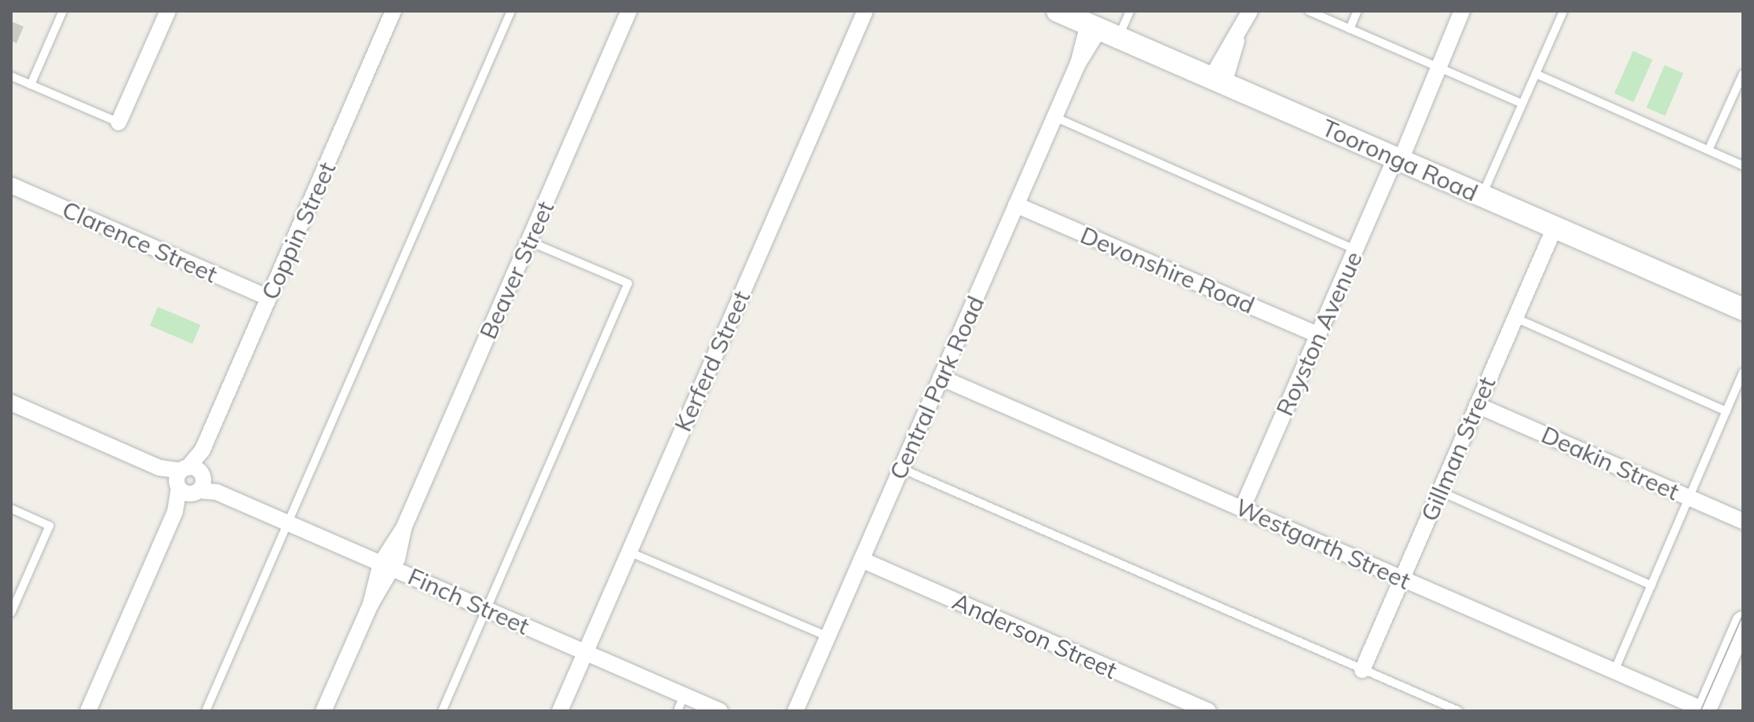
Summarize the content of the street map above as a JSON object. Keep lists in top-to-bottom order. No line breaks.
{"streets":{"main road":["Tooronga Road"],"street":["Coppin Street","Clarence Street","Beaver Street","Devonshire Road","Royston Avenue","Kerferd Street","Central Park Road","Gillman Street","Deakin Street","Westgarth Street","Finch Street","Anderson Street"]},"crossings":[["Tooronga Road","Royston Avenue"],["Tooronga Road","Central Park Road"],["Tooronga Road","Gillman Street"],["Coppin Street","Clarence Street"],["Coppin Street","Finch Street"],["Beaver Street","Finch Street"],["Devonshire Road","Royston Avenue"],["Devonshire Road","Central Park Road"],["Royston Avenue","Westgarth Street"],["Kerferd Street","Finch Street"],["Central Park Road","Westgarth Street"],["Central Park Road","Anderson Street"],["Gillman Street","Deakin Street"],["Gillman Street","Westgarth Street"]]}
